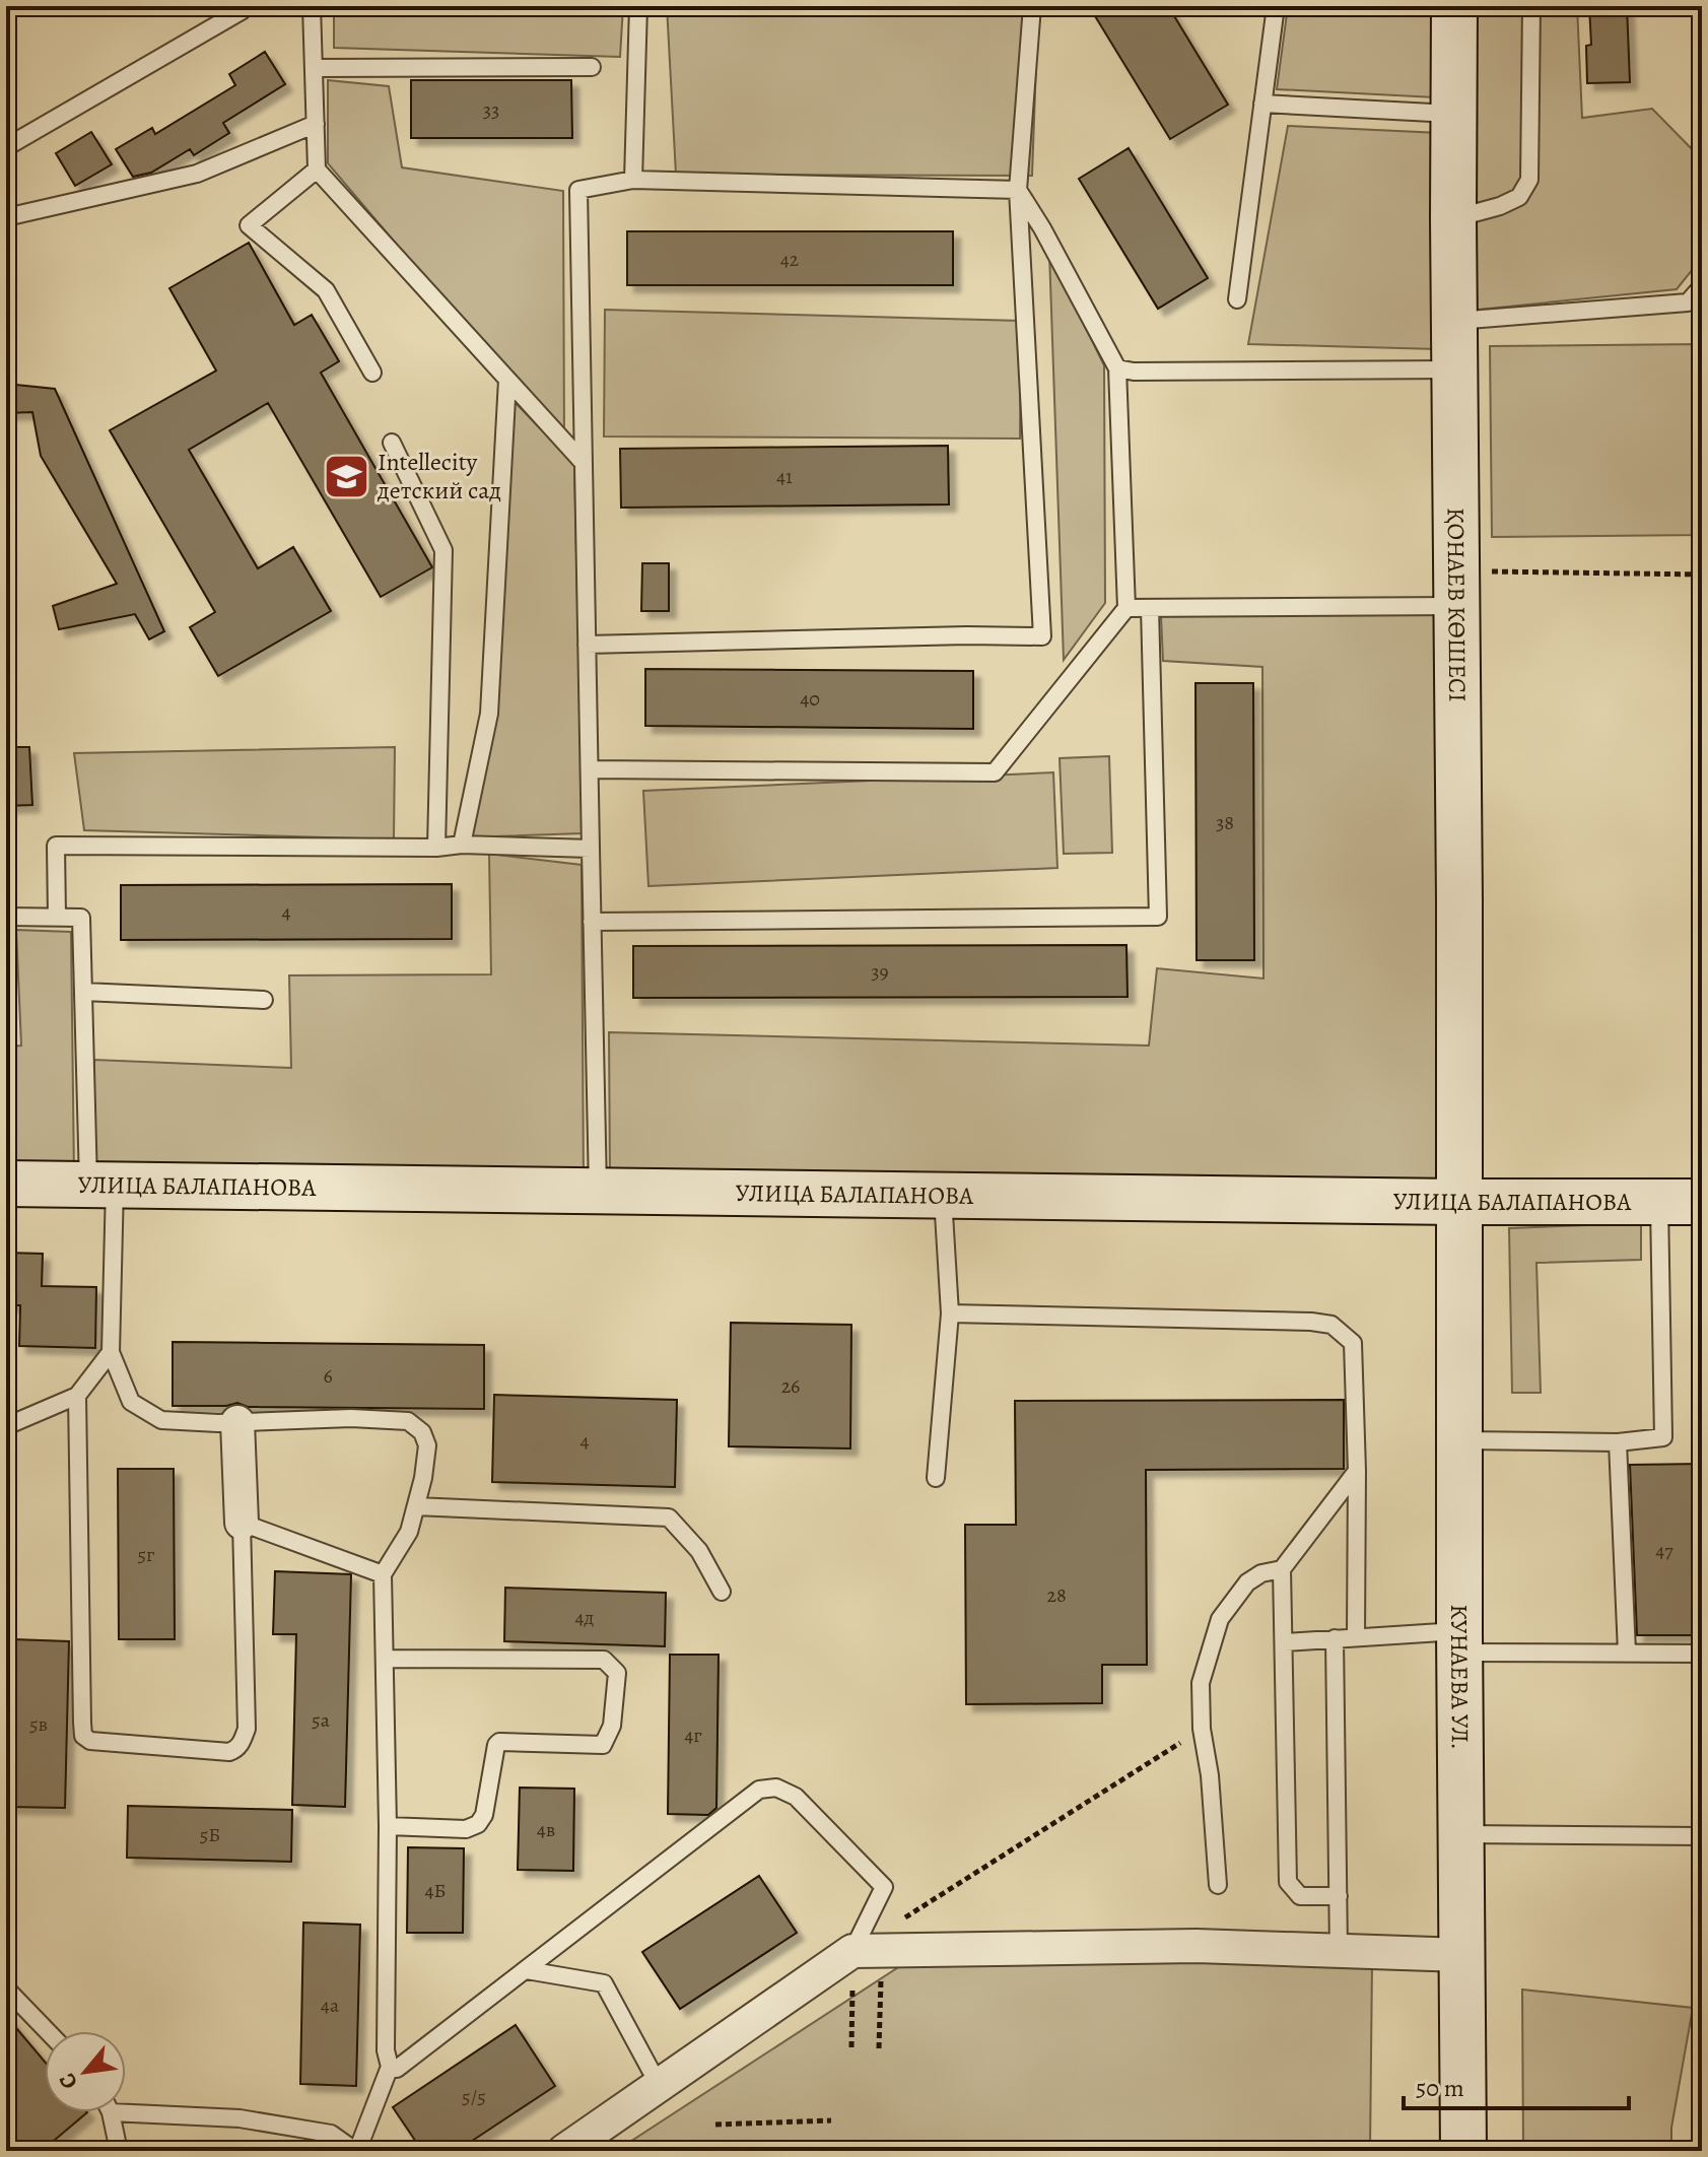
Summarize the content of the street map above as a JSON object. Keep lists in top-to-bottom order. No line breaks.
{"streets":{"street":["ҚОНАЕВ КӨШЕСІ","УЛИЦА БАЛАПАНОВА","КУНАЕВА УЛ."]},"crossings":[["ҚОНАЕВ КӨШЕСІ","УЛИЦА БАЛАПАНОВА"],["ҚОНАЕВ КӨШЕСІ","КУНАЕВА УЛ."],["УЛИЦА БАЛАПАНОВА","КУНАЕВА УЛ."]],"places":{"school or university":["Intellecity детский сад"]},"house_numbers":["33","42","41","40","38","4","39","6","26","4","47","5г","28","4д","5а","5в","4г","4в","5Б","4Б","4а","5/5"],"scale_bar":"50 m","north":"bottom left"}
